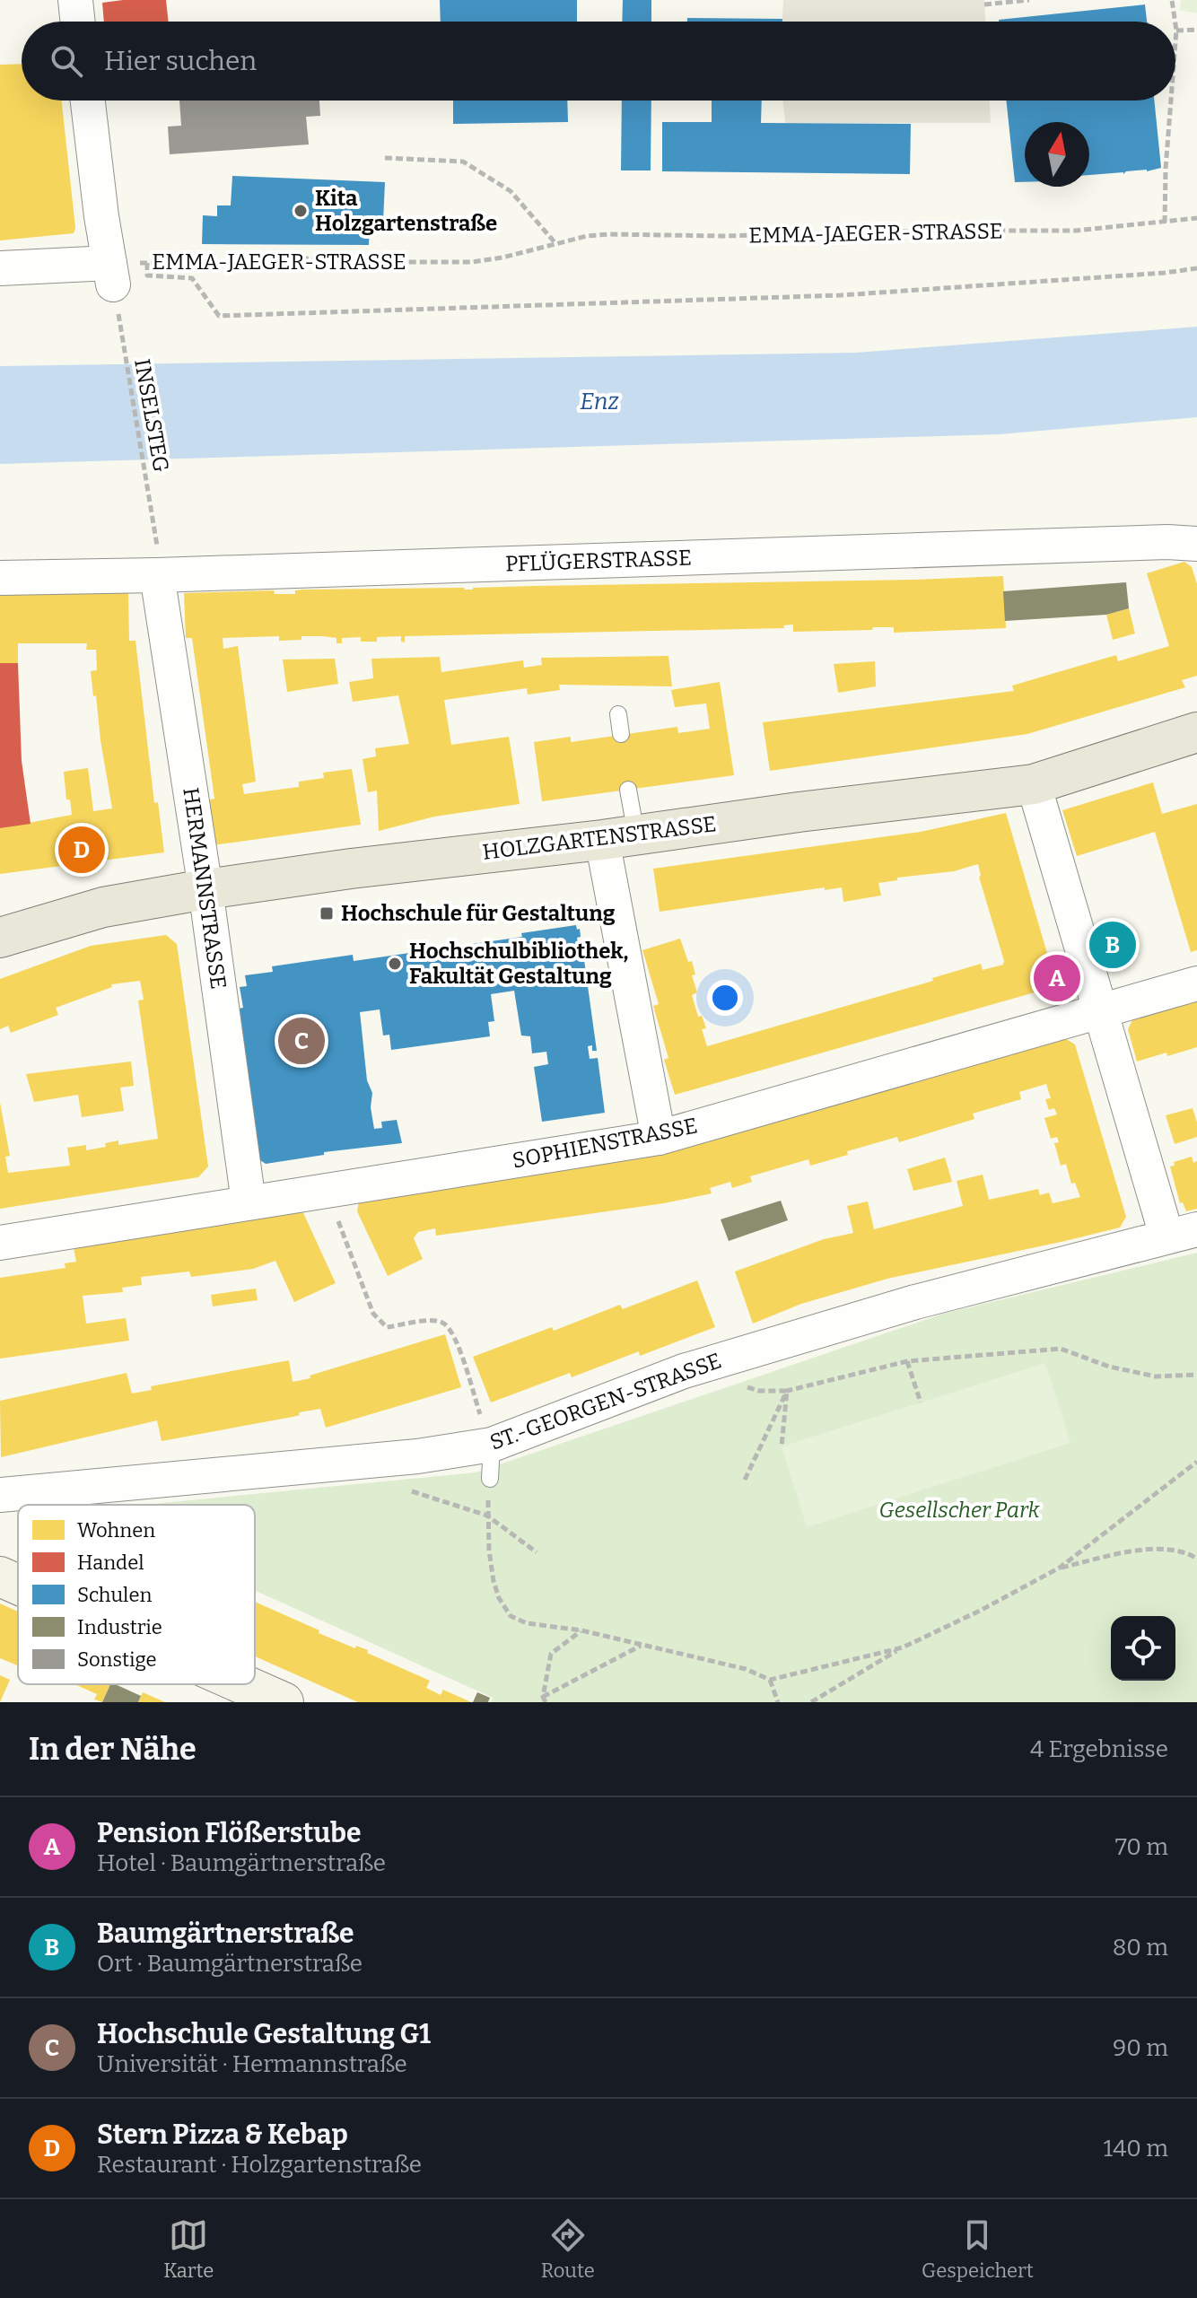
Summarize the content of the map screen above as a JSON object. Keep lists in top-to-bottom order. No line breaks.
{"streets":{"main road":["HOLZGARTENSTRASSE"],"street":["PFLÜGERSTRASSE","HERMANNSTRASSE","SOPHIENSTRASSE","ST.-GEORGEN-STRASSE"],"path":["EMMA-JAEGER-STRASSE","INSELSTEG"]},"crossings":[["EMMA-JAEGER-STRASSE","INSELSTEG"],["INSELSTEG","PFLÜGERSTRASSE"],["INSELSTEG","HERMANNSTRASSE"],["PFLÜGERSTRASSE","HERMANNSTRASSE"],["HOLZGARTENSTRASSE","HERMANNSTRASSE"],["HERMANNSTRASSE","SOPHIENSTRASSE"]],"water":["Enz"],"parks":["Gesellscher Park"],"places":{"other":["Kita Holzgartenstraße","Hochschulbibliothek, Fakultät Gestaltung"],"transit":["Hochschule für Gestaltung"]},"legend":["Wohnen","Handel","Schulen","Industrie","Sonstige"],"north":"top","page":{"search":"Hier suchen","pins":["D","B","A","C"],"heading":["In der Nähe","4 Ergebnisse"],"list":[{"mark":"A","name":"Pension Flößerstube","note":"Hotel · Baumgärtnerstraße","value":"70 m"},{"mark":"B","name":"Baumgärtnerstraße","note":"Ort · Baumgärtnerstraße","value":"80 m"},{"mark":"C","name":"Hochschule Gestaltung G1","note":"Universität · Hermannstraße","value":"90 m"},{"mark":"D","name":"Stern Pizza & Kebap","note":"Restaurant · Holzgartenstraße","value":"140 m"}],"nav":["Karte","Route","Gespeichert"]}}
